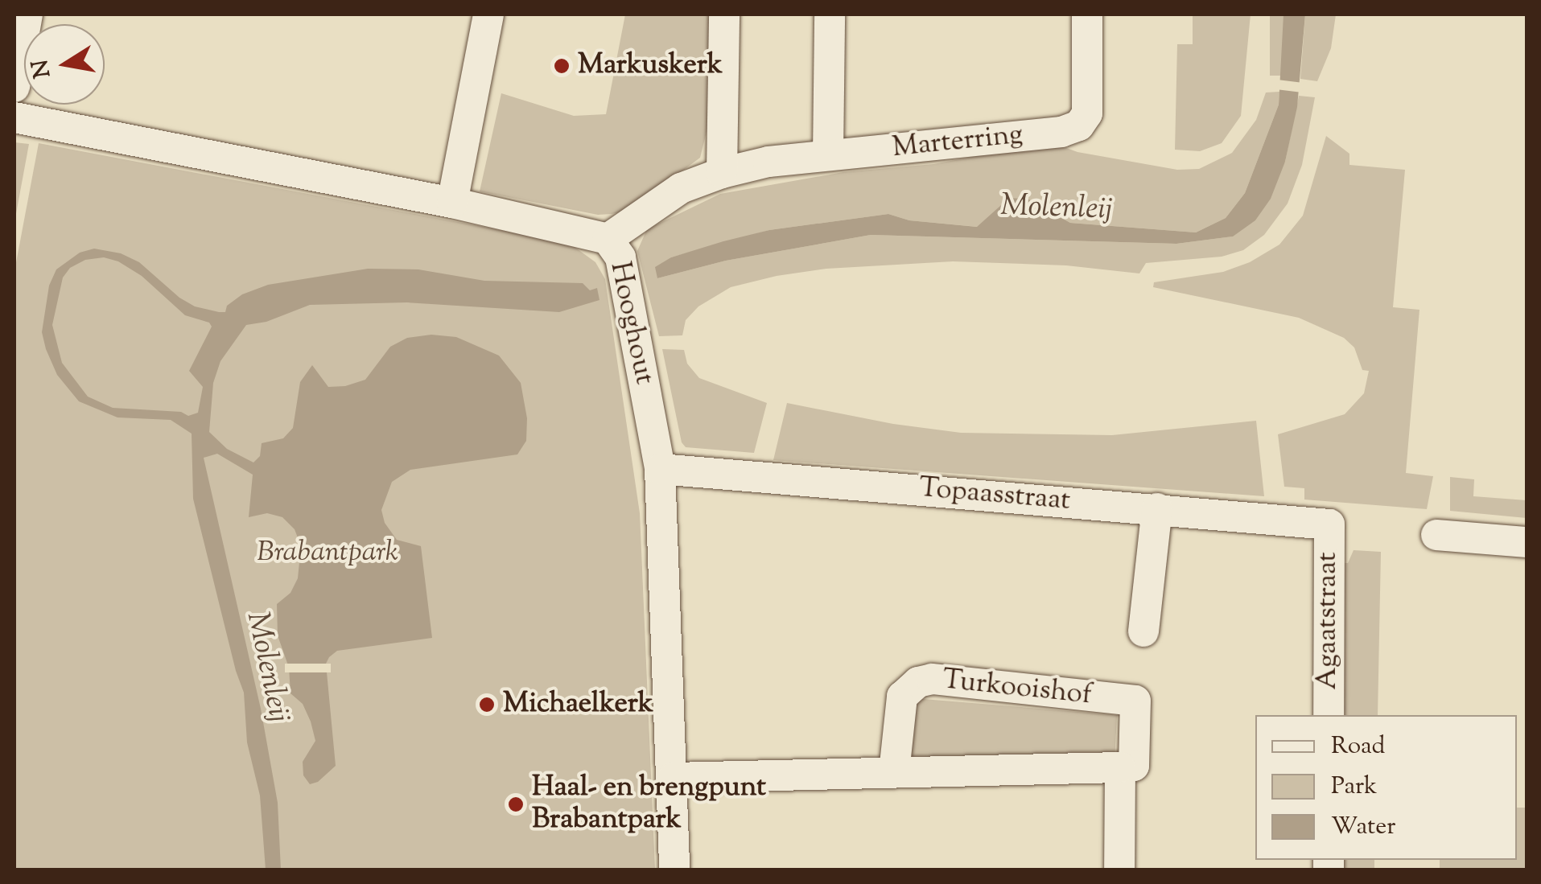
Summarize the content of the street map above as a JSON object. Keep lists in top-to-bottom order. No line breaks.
{"streets":{"street":["Marterring","Hooghout","Topaasstraat","Agaatstraat","Turkooishof"]},"crossings":[["Marterring","Hooghout"],["Hooghout","Topaasstraat"],["Topaasstraat","Agaatstraat"]],"water":["Molenleij"],"parks":["Brabantpark"],"places":["Markuskerk","Michaelkerk","Haal- en brengpunt Brabantpark"],"legend":["Road","Park","Water"],"north":"left"}
